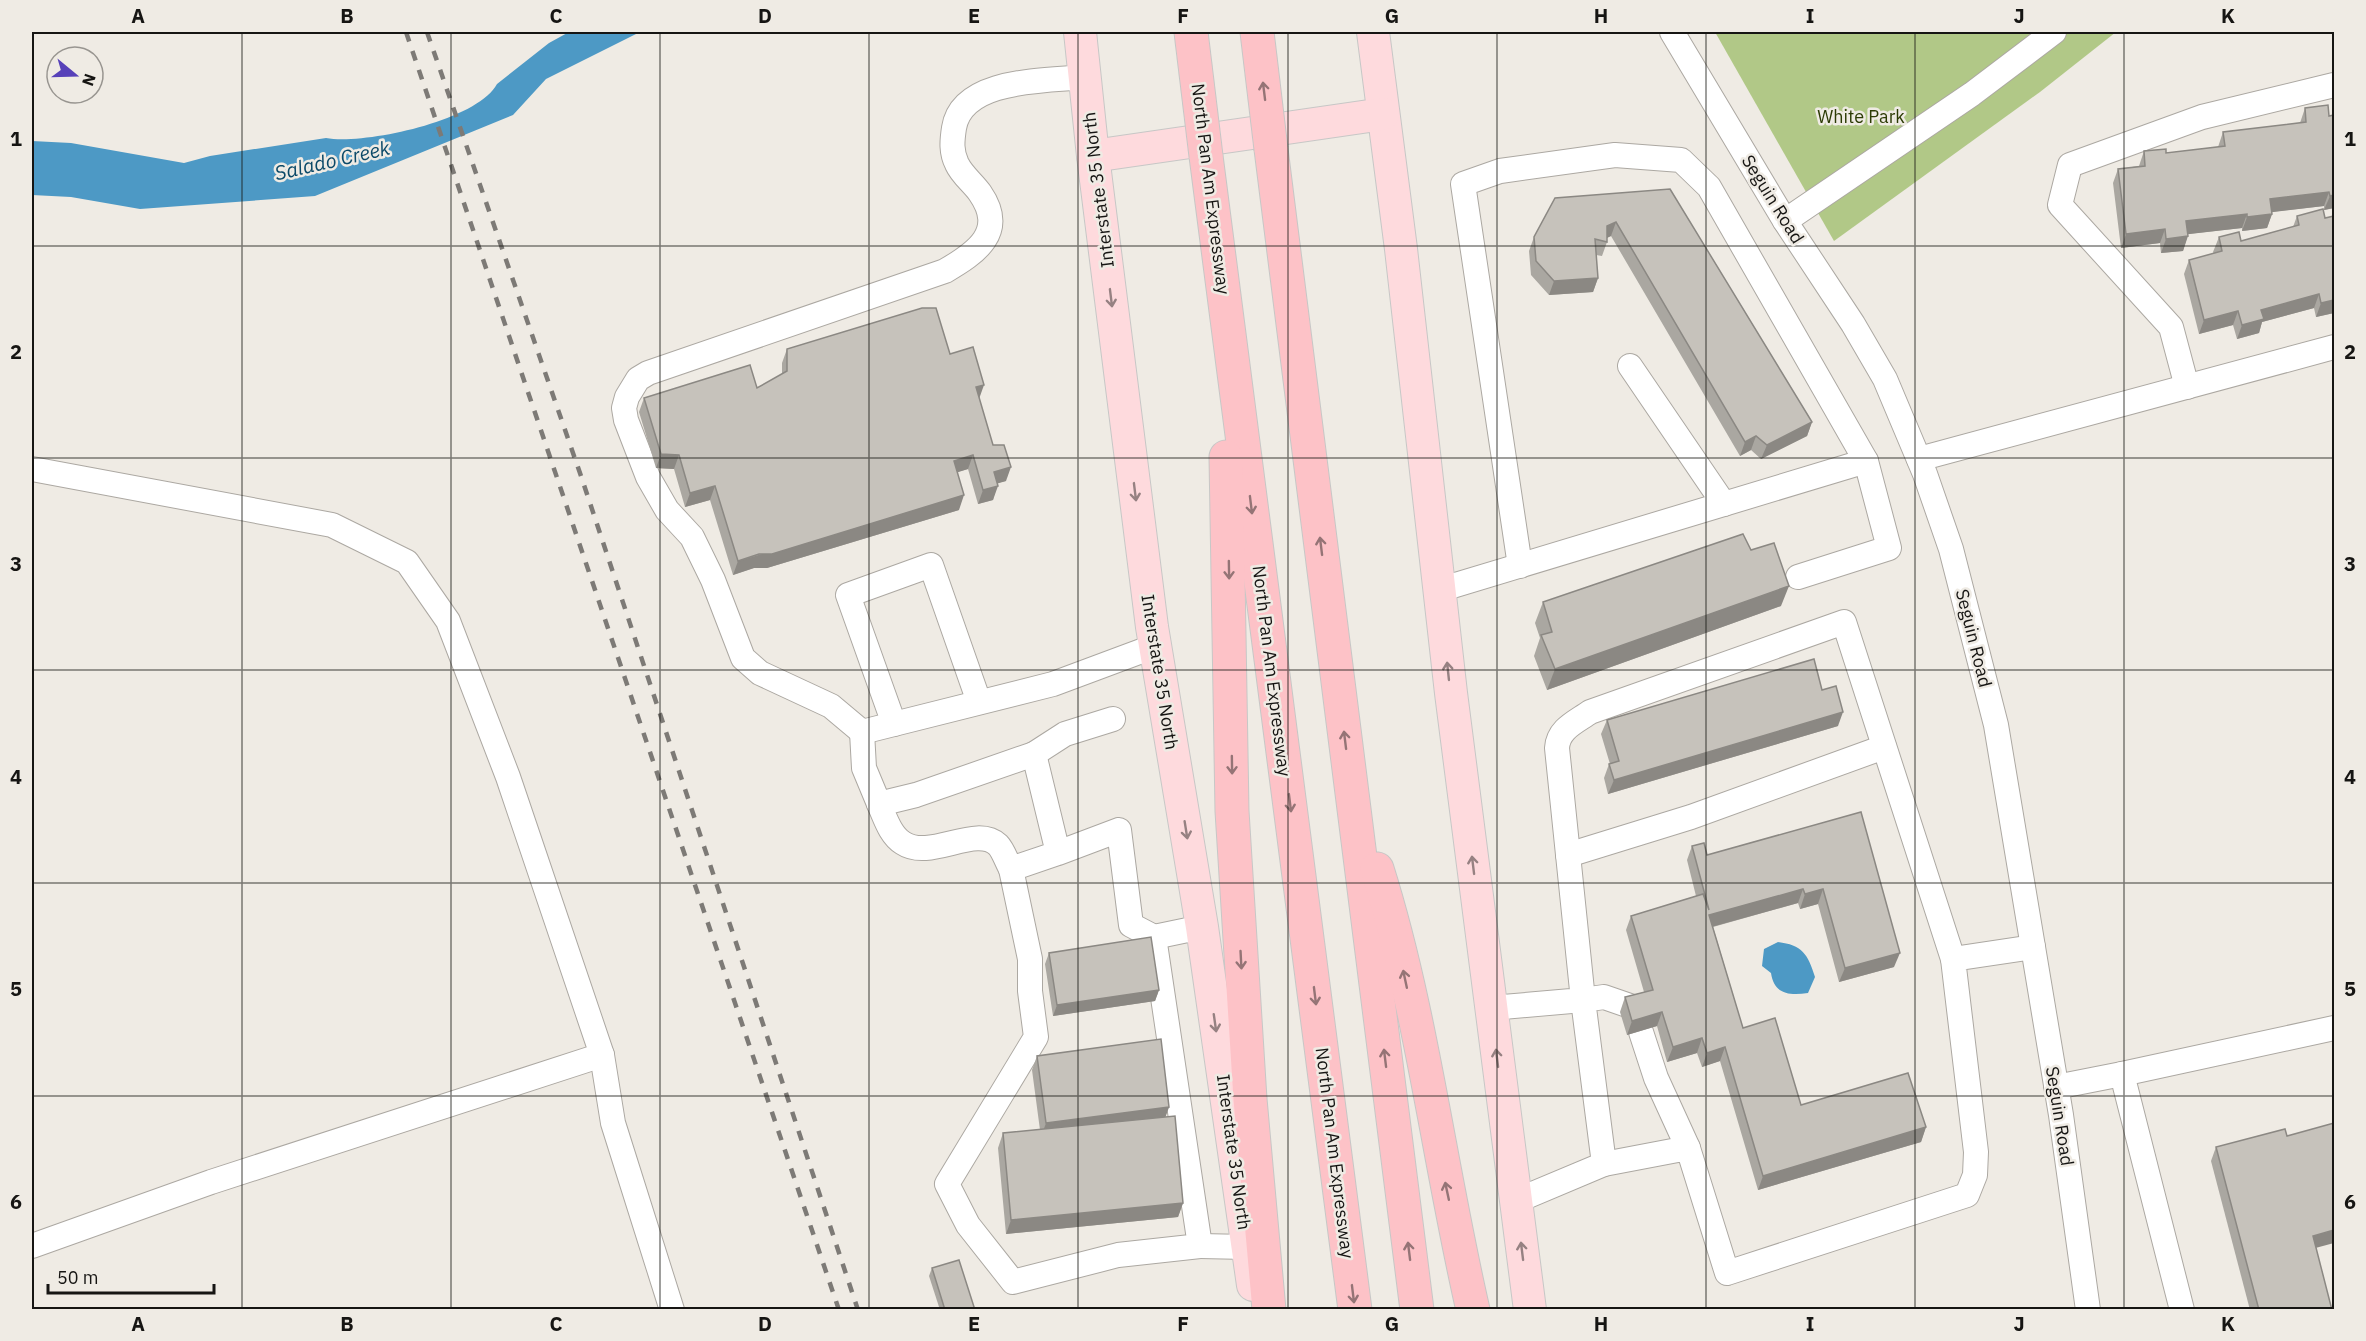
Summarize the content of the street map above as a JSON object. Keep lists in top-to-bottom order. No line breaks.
{"streets":{"highway":["North Pan Am Expressway"],"main road":["Interstate 35 North"],"street":["Seguin Road"]},"water":["Salado Creek"],"parks":["White Park"],"scale_bar":"50 m","north":"right","grid":{"columns":["A","B","C","D","E","F","G","H","I","J","K"],"rows":["1","2","3","4","5","6"]}}
